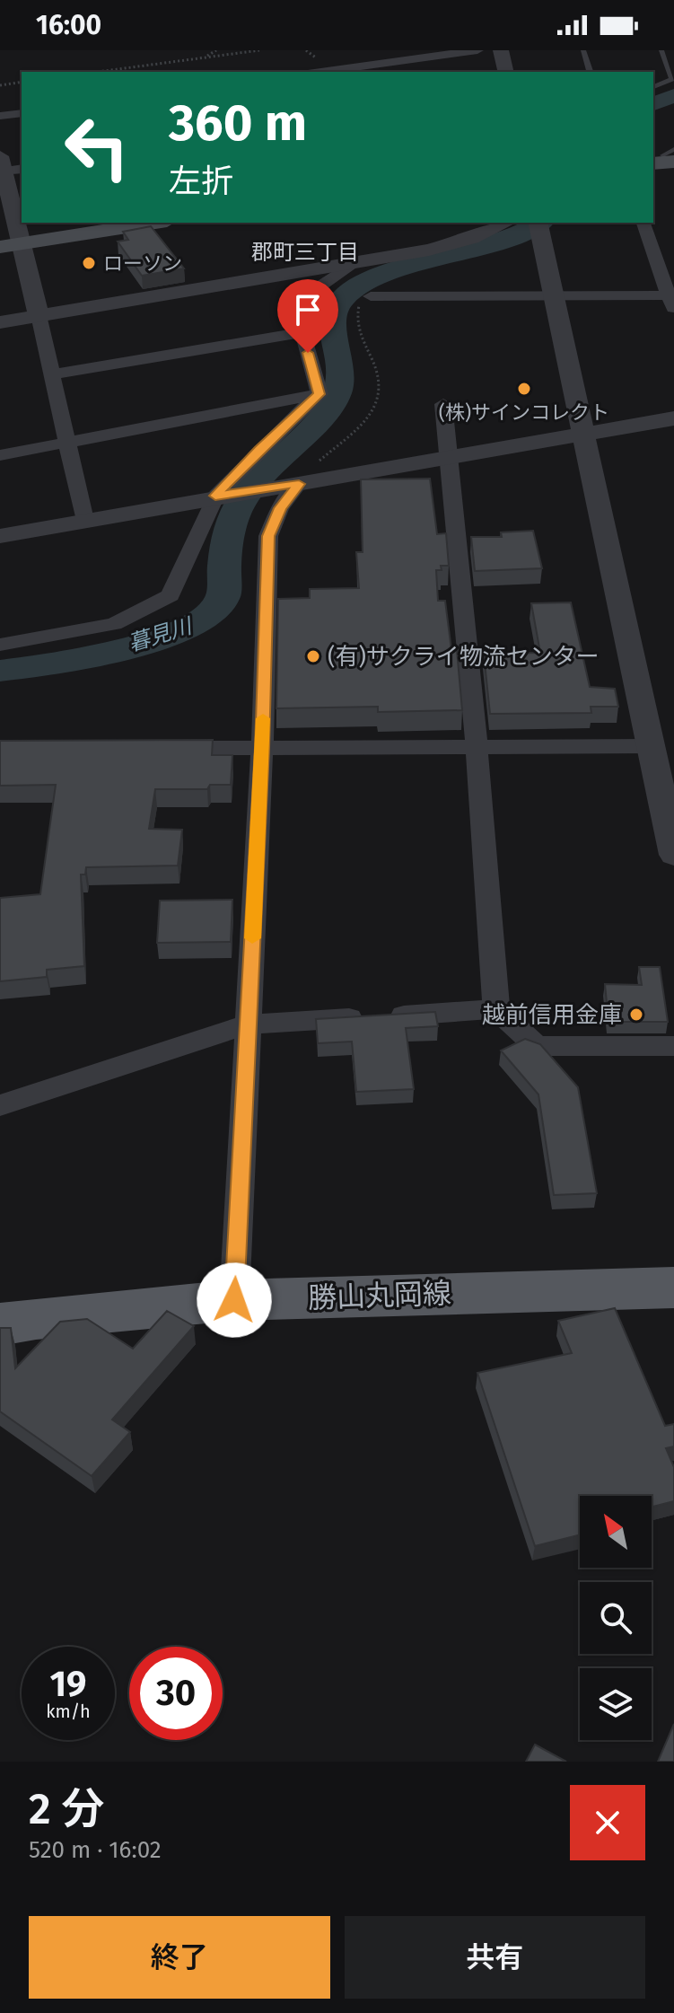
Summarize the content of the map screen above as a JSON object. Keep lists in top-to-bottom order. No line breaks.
{"streets":{"main road":["勝山丸岡線"]},"districts":["郡町三丁目"],"water":["暮見川"],"places":["ローソン","(株)サインコレクト","(有)サクライ物流センター","越前信用金庫"],"north":"top left","page":{"status":"16:00","turn":["360 m","左折"],"speed":"19 km/h","limit":"30","heading":["2 分","520 m · 16:02"],"buttons":["終了","共有"]}}
